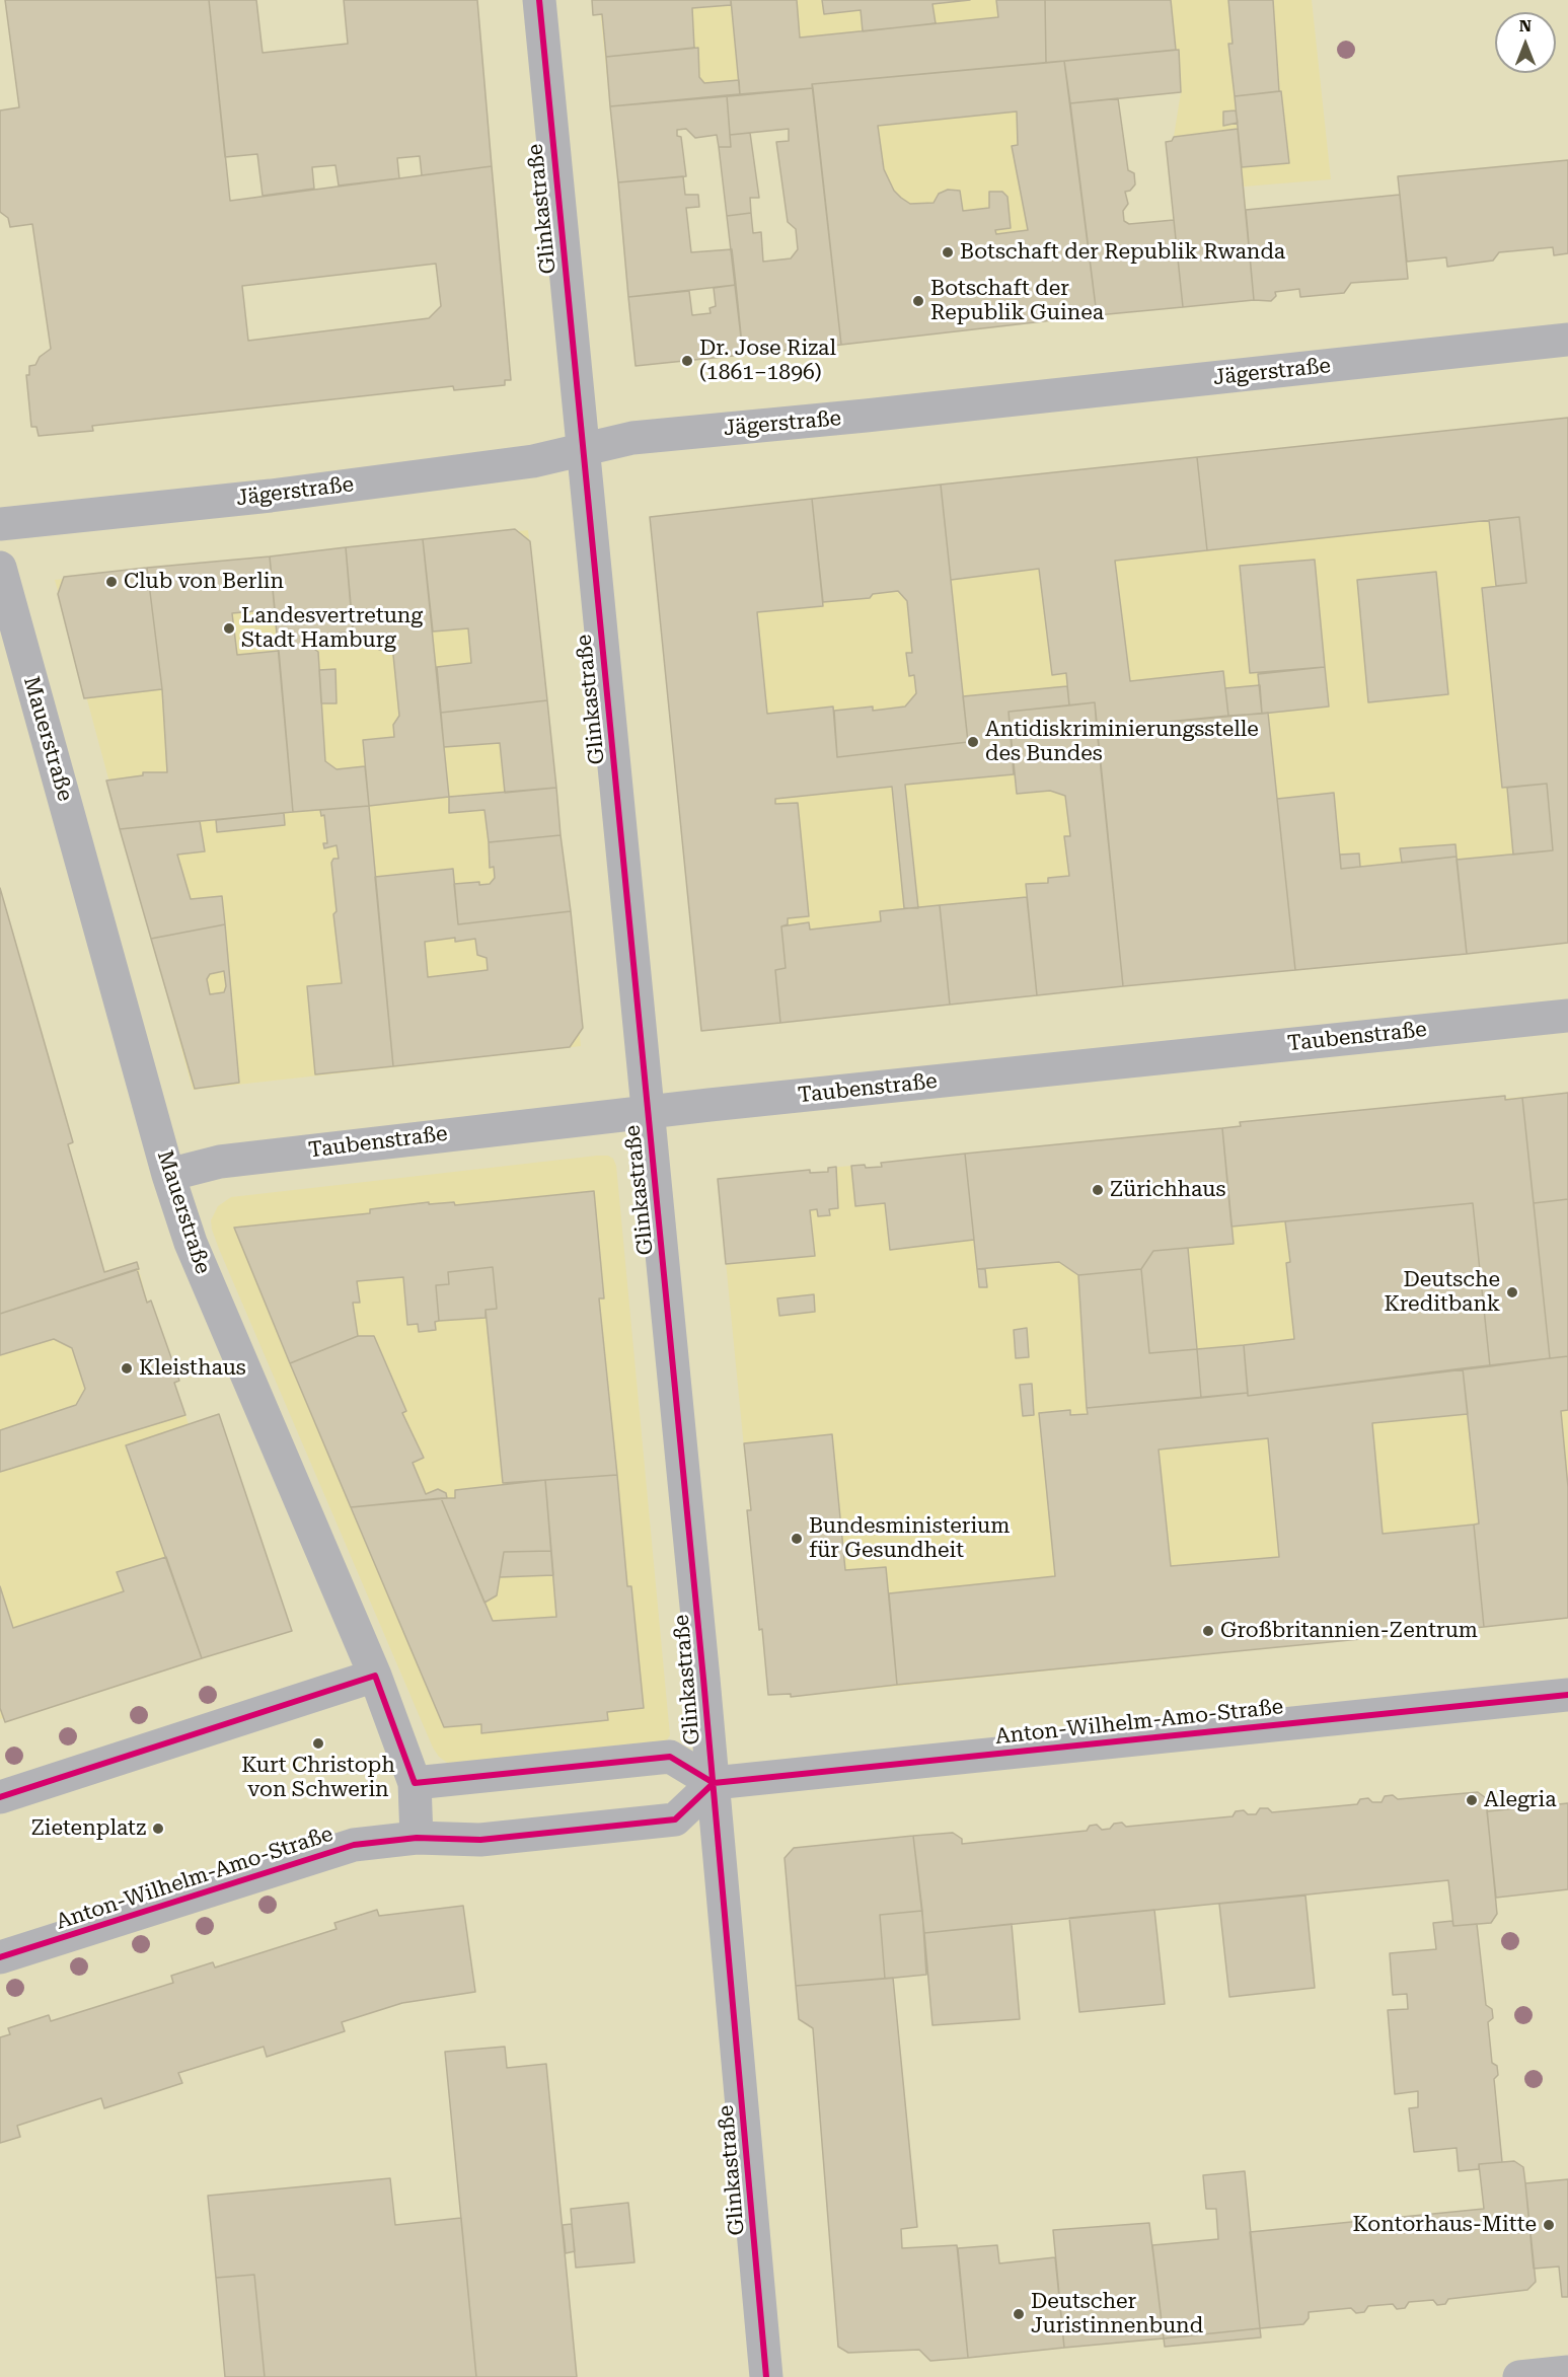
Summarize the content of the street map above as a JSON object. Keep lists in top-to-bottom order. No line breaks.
{"streets":{"street":["Glinkastraße","Jägerstraße","Mauerstraße","Taubenstraße","Anton-Wilhelm-Amo-Straße"]},"crossings":[["Glinkastraße","Jägerstraße"],["Glinkastraße","Taubenstraße"],["Glinkastraße","Anton-Wilhelm-Amo-Straße"],["Mauerstraße","Taubenstraße"],["Mauerstraße","Anton-Wilhelm-Amo-Straße"]],"places":["Botschaft der Republik Rwanda","Botschaft der Republik Guinea","Dr. Jose Rizal (1861–1896)","Club von Berlin","Landesvertretung Stadt Hamburg","Antidiskriminierungsstelle des Bundes","Zürichhaus","Deutsche Kreditbank","Kleisthaus","Bundesministerium für Gesundheit","Großbritannien-Zentrum","Kurt Christoph von Schwerin","Alegria","Zietenplatz","Kontorhaus-Mitte","Deutscher Juristinnenbund"],"north":"top"}
